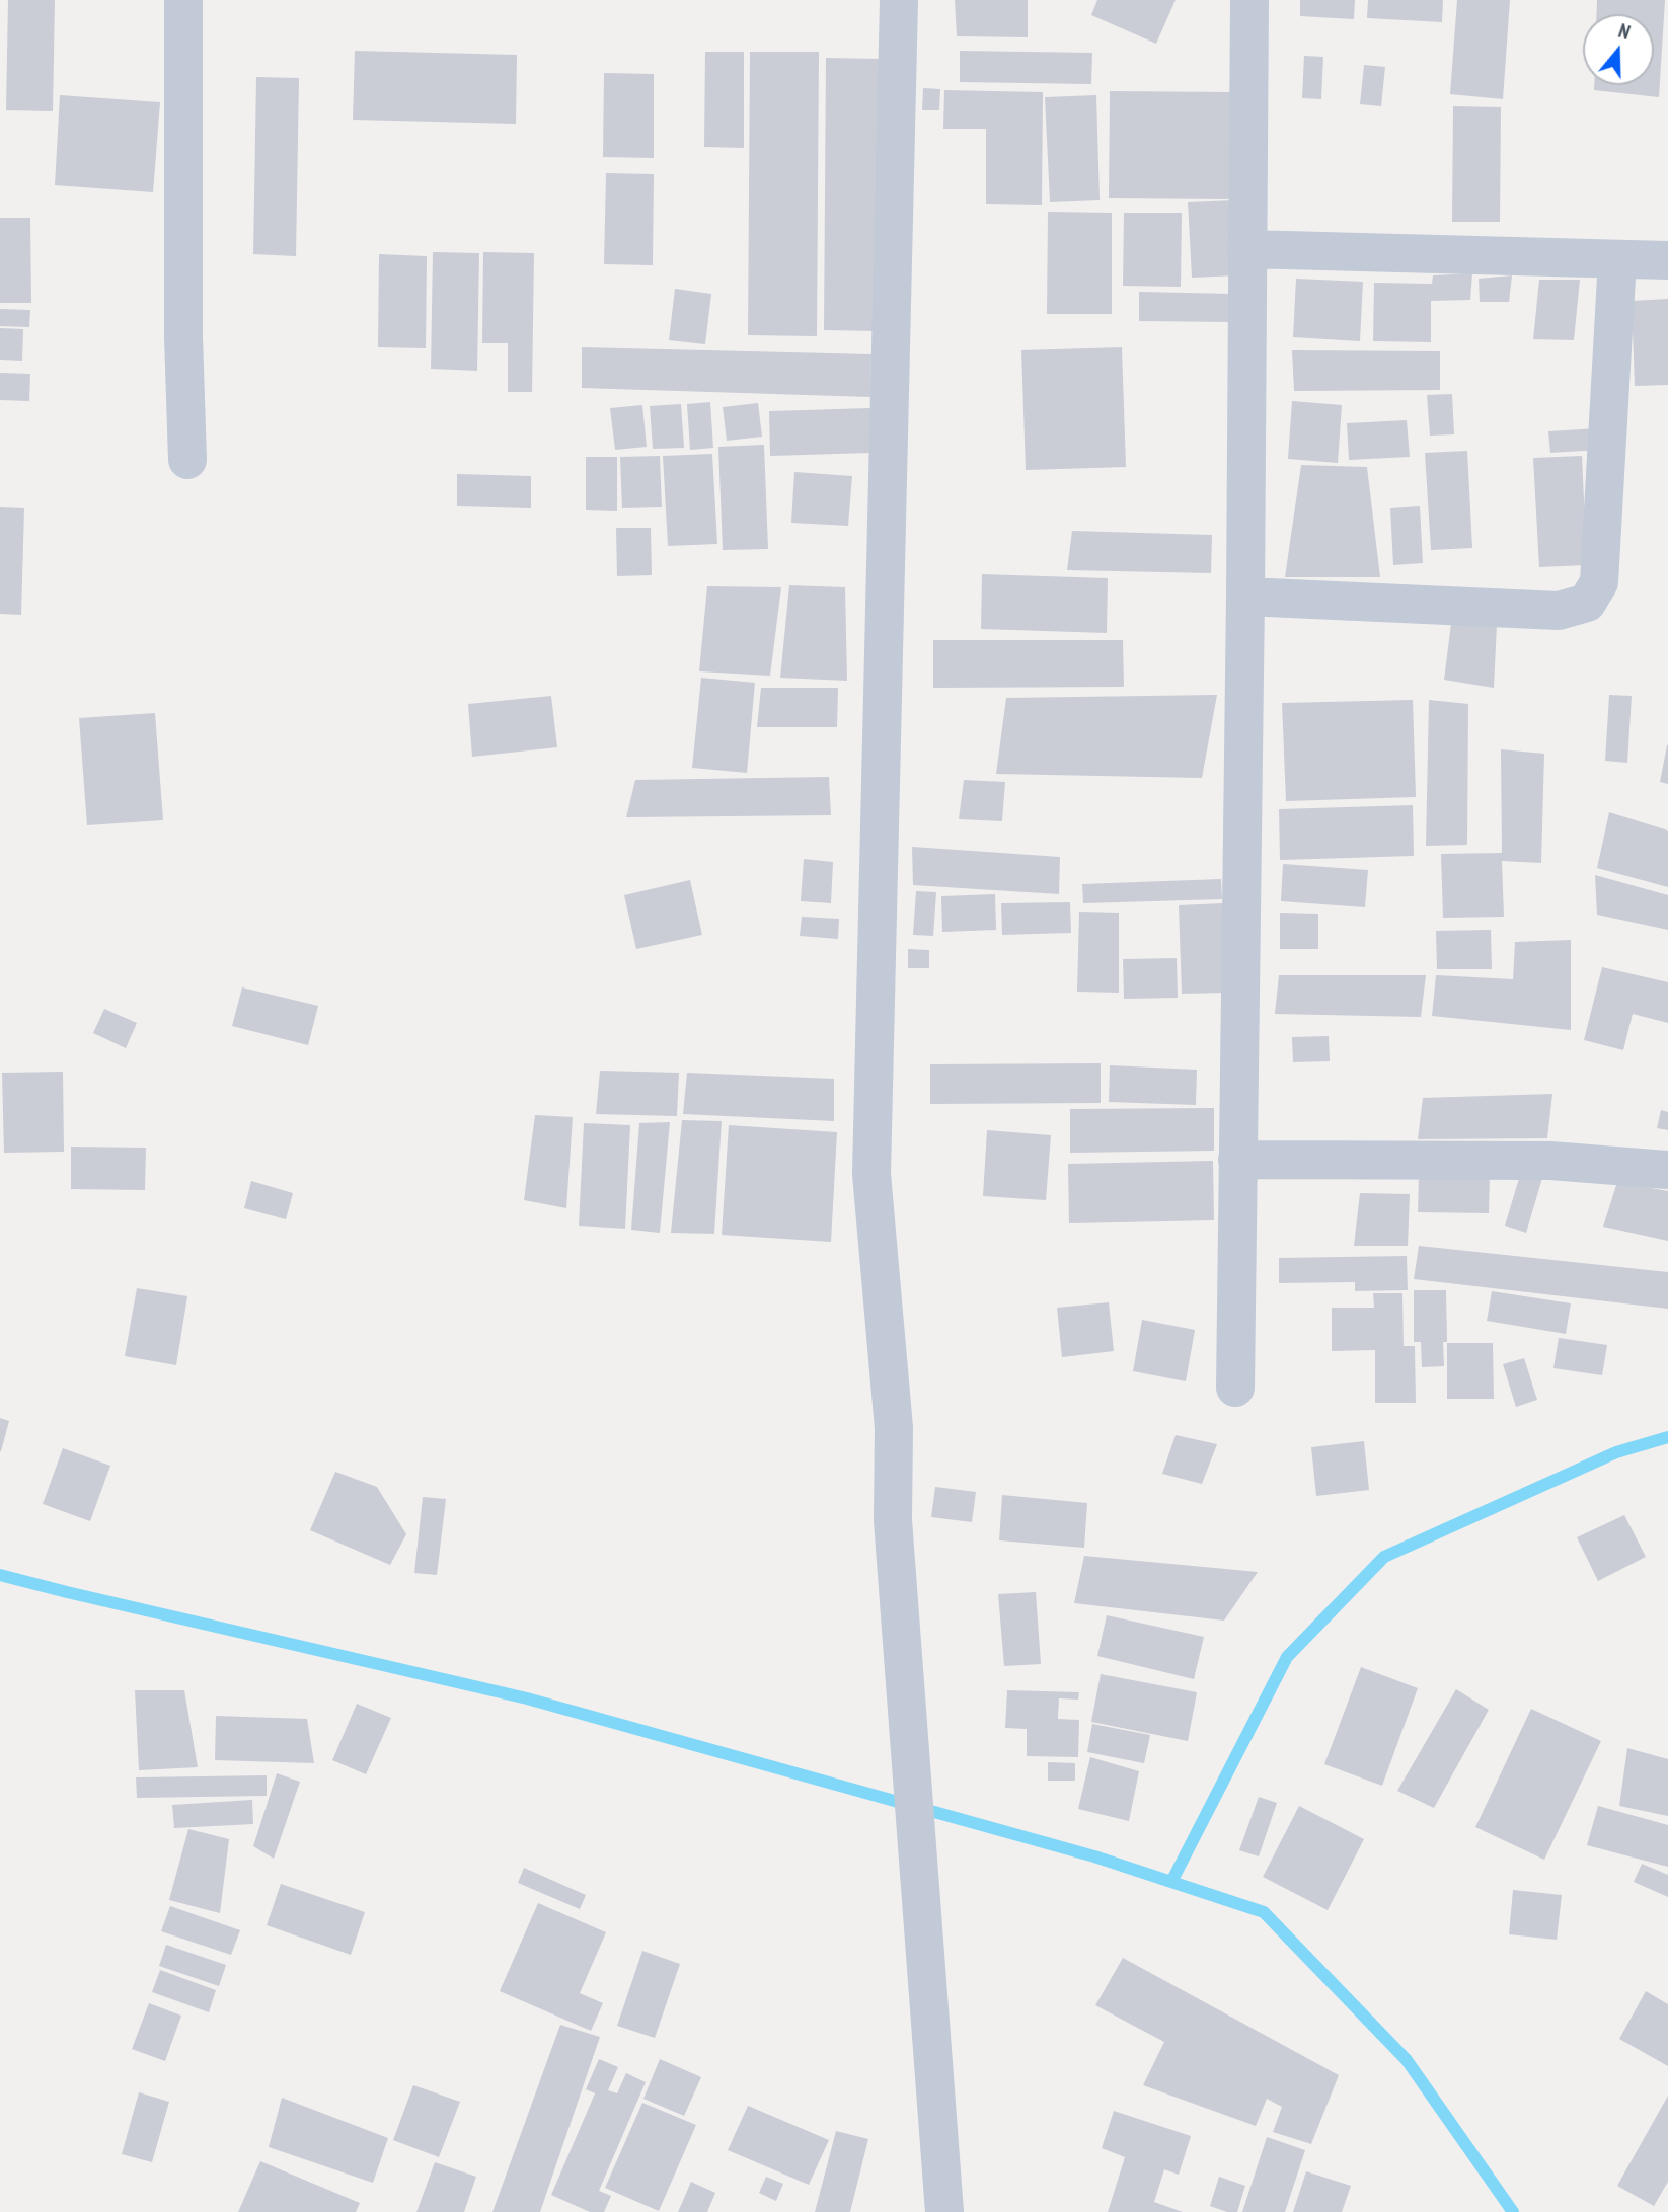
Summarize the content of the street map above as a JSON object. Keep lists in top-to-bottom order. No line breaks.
{"north":"top"}
